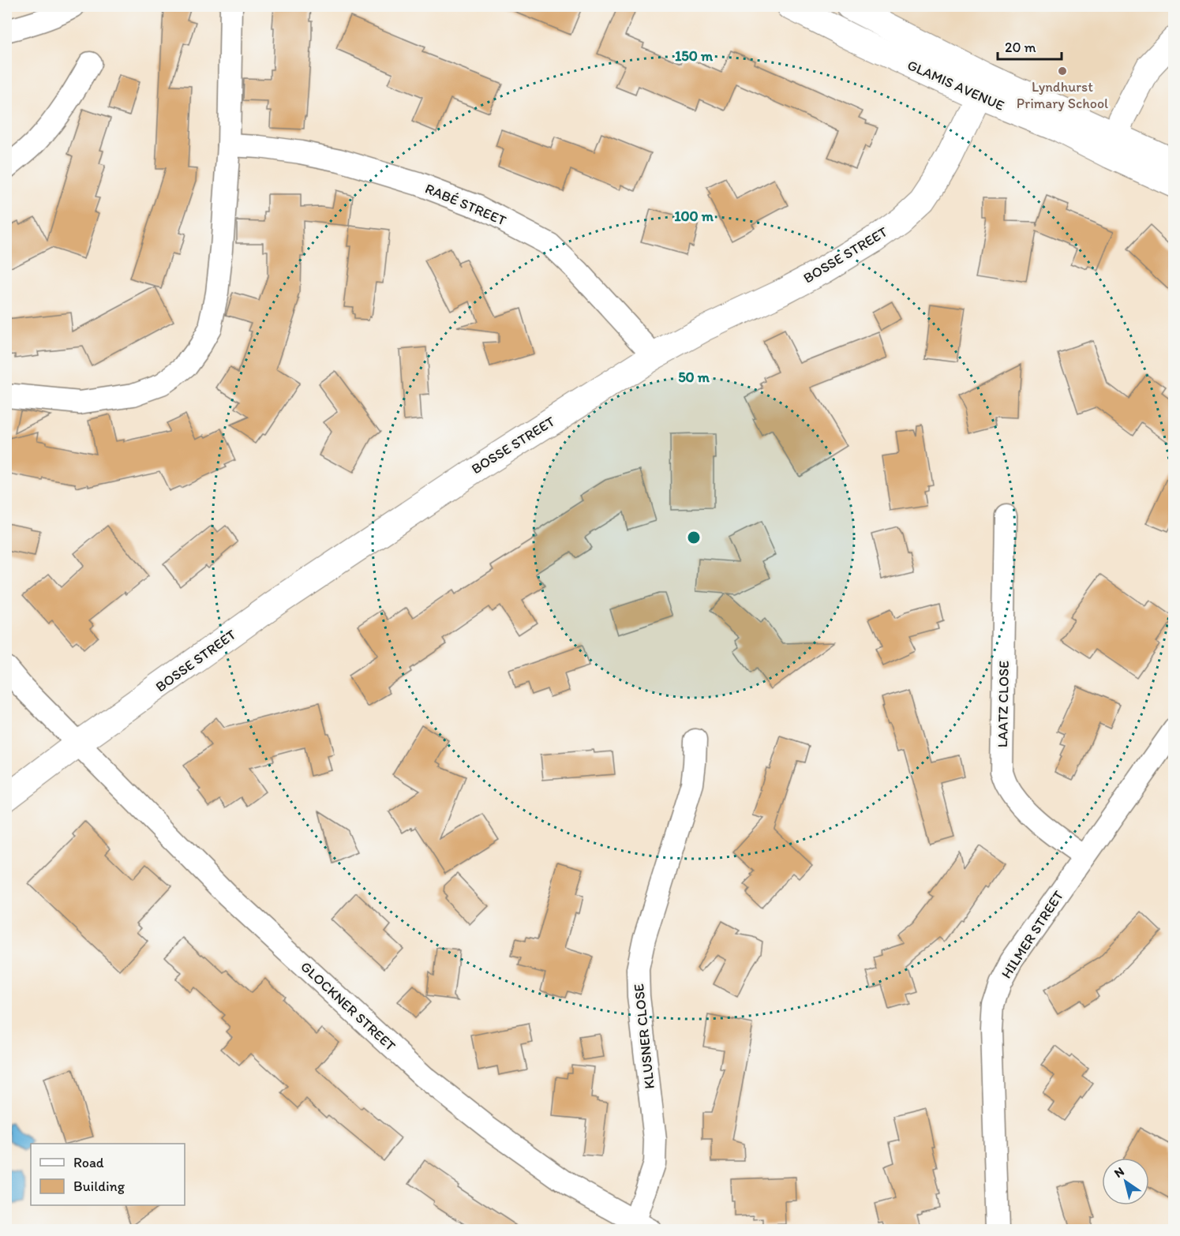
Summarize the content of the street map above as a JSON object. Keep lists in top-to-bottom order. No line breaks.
{"streets":{"street":["GLAMIS AVENUE","RABÉ STREET","BOSSE STREET","LAATZ CLOSE","HILMER STREET","GLOCKNER STREET","KLUSNER CLOSE"]},"crossings":[["GLAMIS AVENUE","BOSSE STREET"],["RABÉ STREET","BOSSE STREET"],["BOSSE STREET","GLOCKNER STREET"],["LAATZ CLOSE","HILMER STREET"],["GLOCKNER STREET","KLUSNER CLOSE"]],"places":["Lyndhurst Primary School"],"legend":["Road","Building"],"scale_bar":"20 m","north":"top left","rings":["150 m","100 m","50 m"]}
